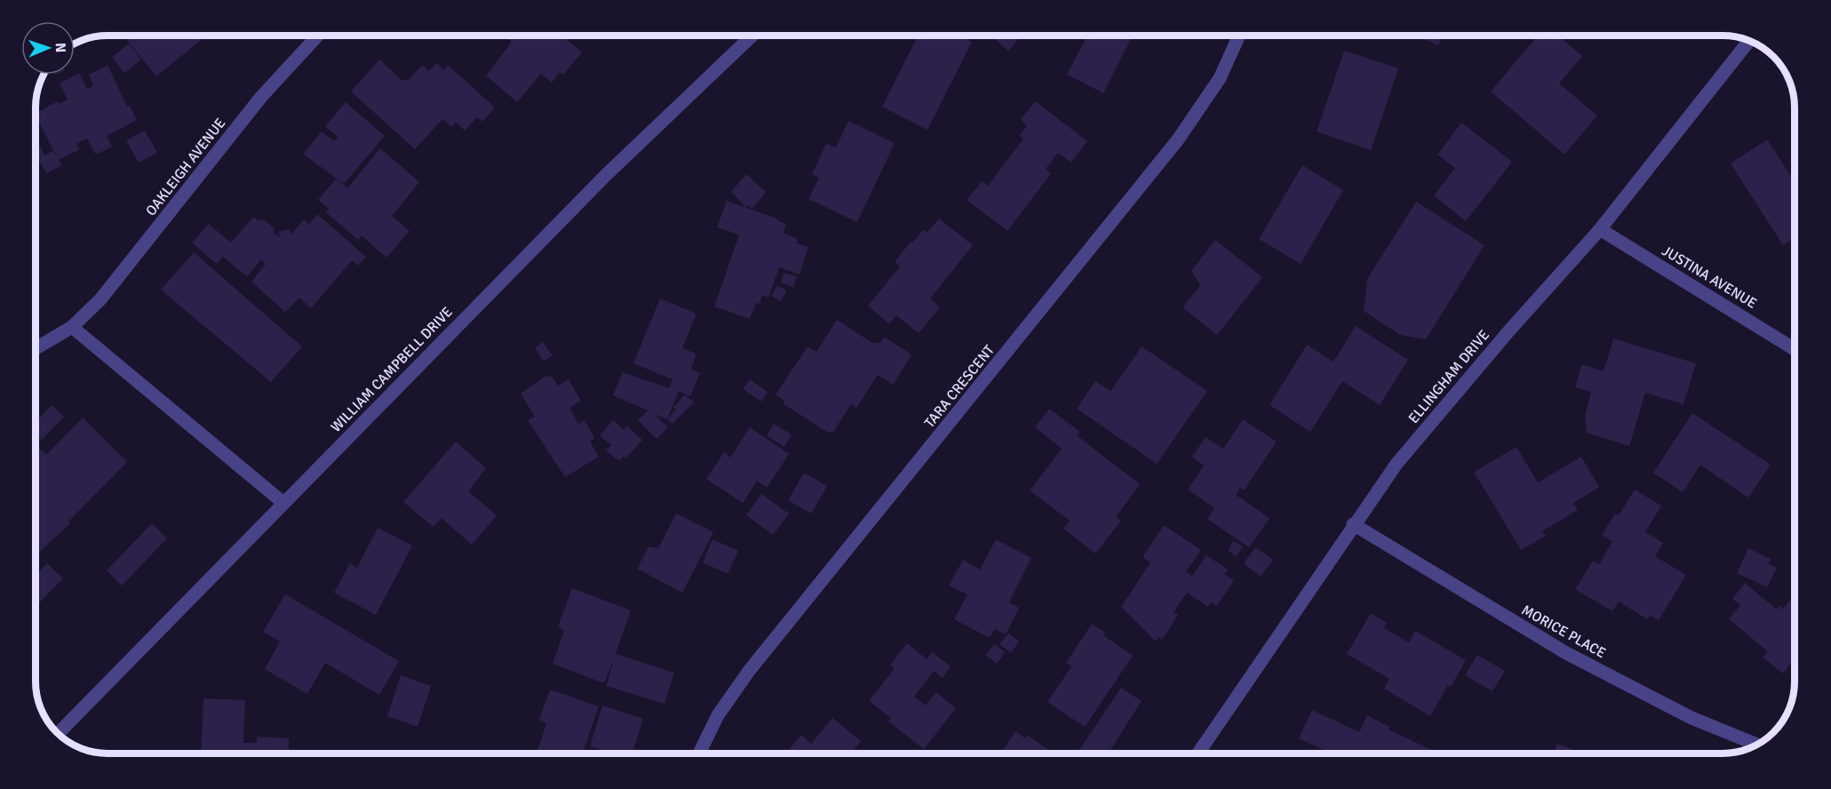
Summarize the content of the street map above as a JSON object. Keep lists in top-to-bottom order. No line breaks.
{"streets":{"street":["OAKLEIGH AVENUE","JUSTINA AVENUE","WILLIAM CAMPBELL DRIVE","ELLINGHAM DRIVE","TARA CRESCENT","MORICE PLACE"]},"crossings":[["JUSTINA AVENUE","ELLINGHAM DRIVE"],["ELLINGHAM DRIVE","MORICE PLACE"]],"north":"right"}
